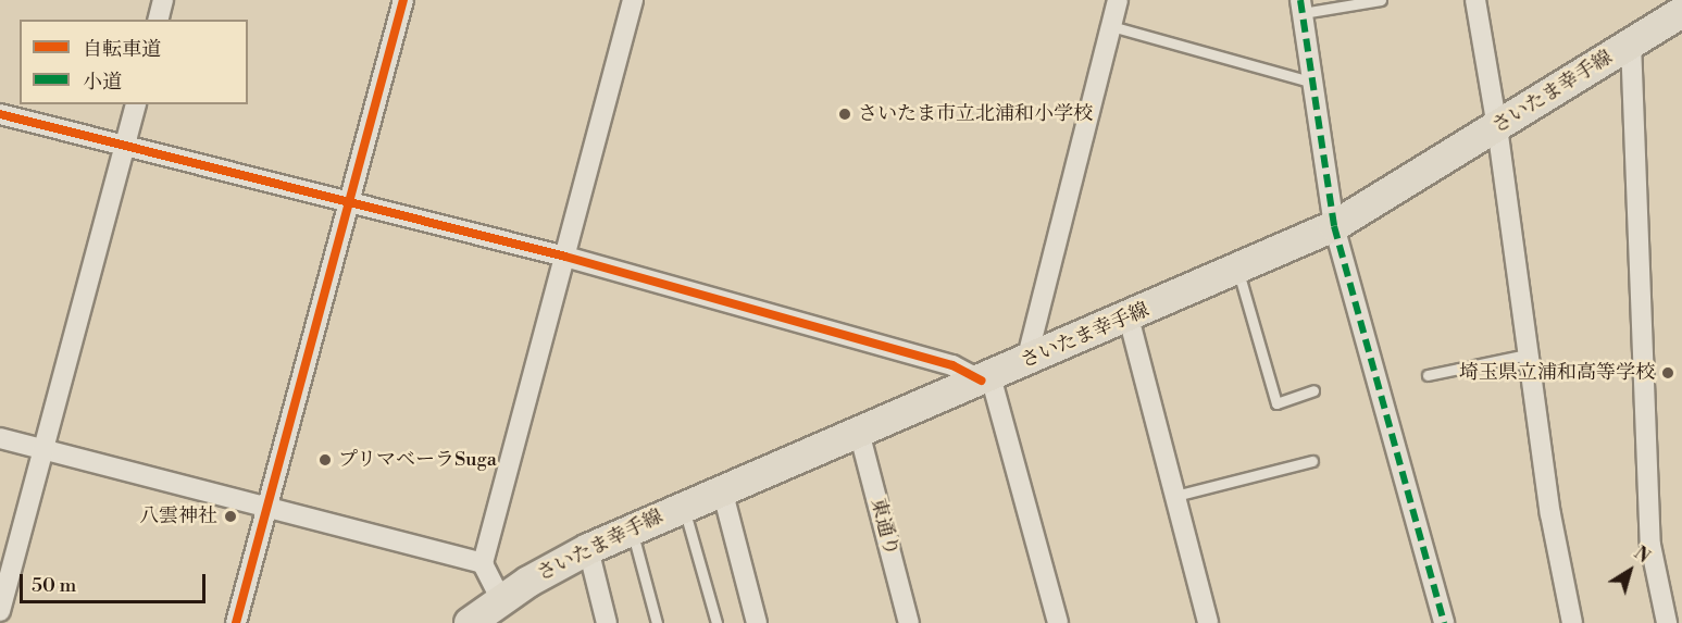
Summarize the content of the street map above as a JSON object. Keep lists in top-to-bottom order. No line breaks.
{"streets":{"main road":["さいたま幸手線"],"street":["東通り"]},"crossings":[["さいたま幸手線","東通り"]],"places":["さいたま市立北浦和小学校","埼玉県立浦和高等学校","プリマベーラSuga","八雲神社"],"legend":["自転車道","小道"],"scale_bar":"50 m","north":"top right"}
